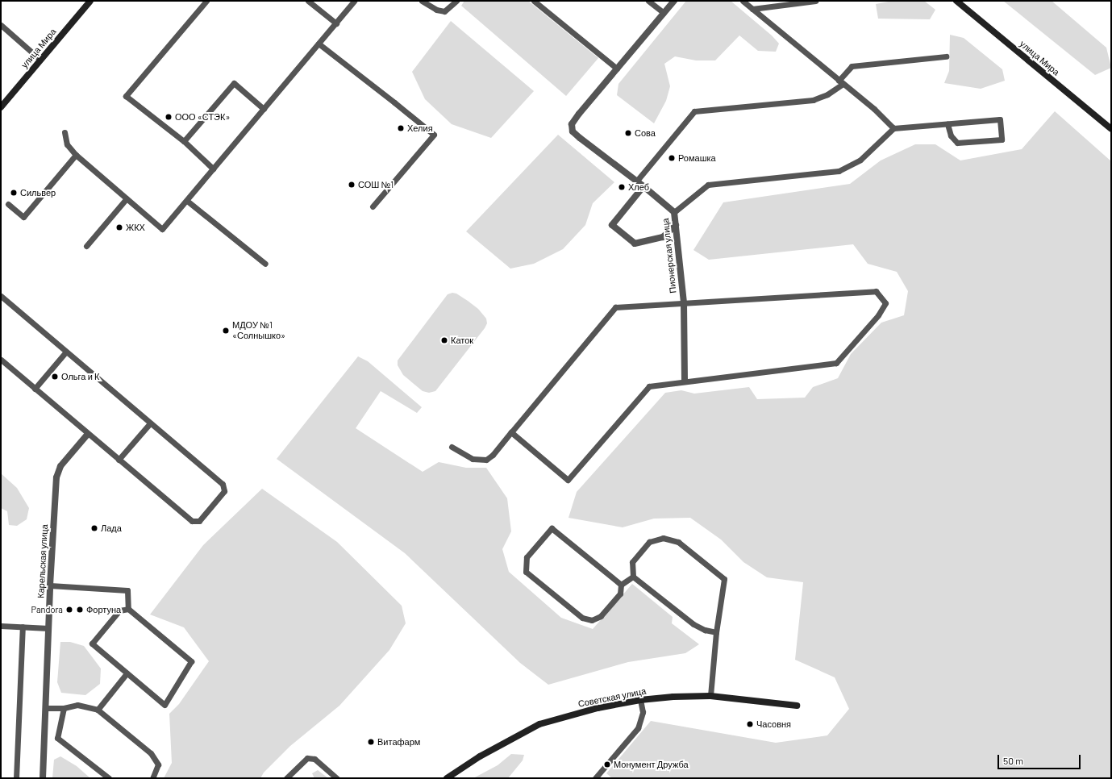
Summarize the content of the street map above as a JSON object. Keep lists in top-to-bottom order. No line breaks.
{"streets":{"street":["улица Мира","Пионерская улица","Карельская улица","Советская улица"]},"places":["ООО «СТЭК»","Хелия","Сова","Ромашка","СОШ №1","Хлеб","Сильвер","ЖКХ","МДОУ №1 «Солнышко»","Каток","Ольга и К","Лада","Pandora","Фортуна","Часовня","Витафарм","Монумент Дружба"],"scale_bar":"50 m"}
